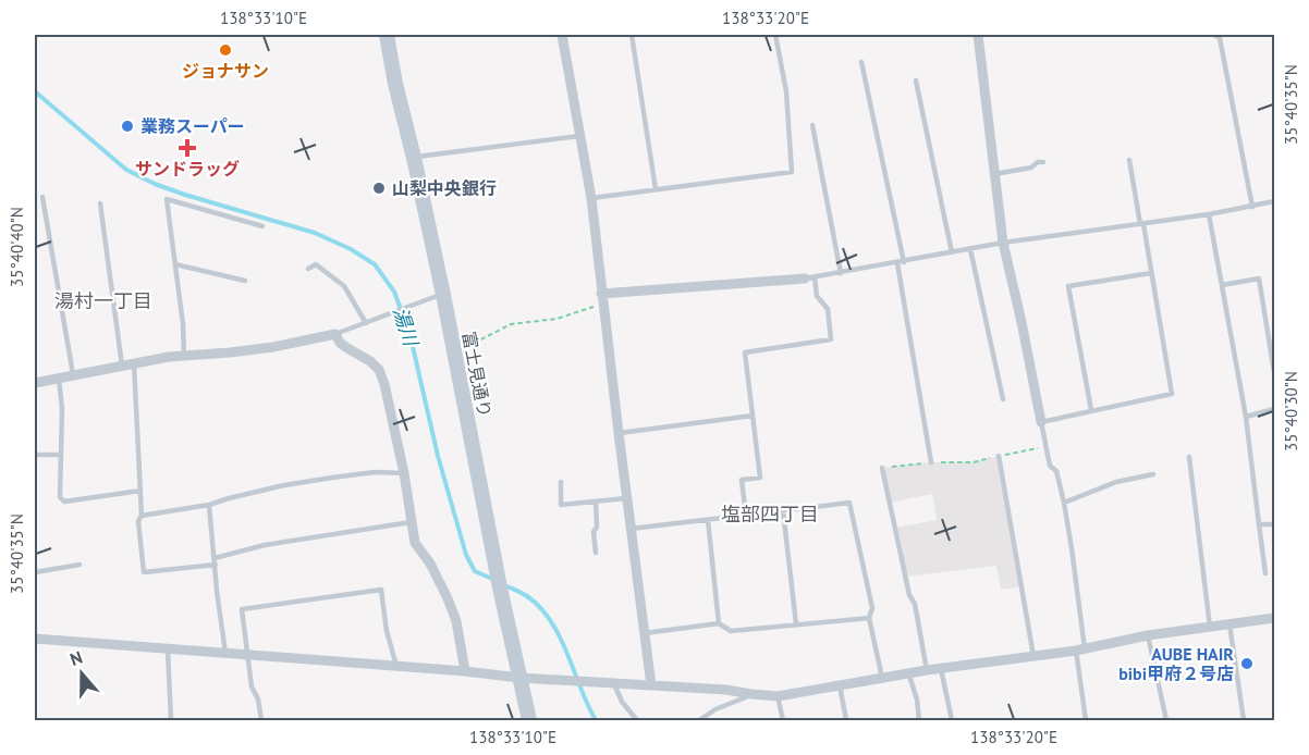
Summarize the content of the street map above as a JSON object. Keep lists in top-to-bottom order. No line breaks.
{"streets":{"street":["富士見通り"]},"districts":["湯村一丁目","塩部四丁目"],"water":["湯川"],"places":{"other":["ジョナサン","業務スーパー","山梨中央銀行","AUBE HAIR bibi甲府２号店"],"health":["サンドラッグ"]},"north":"top","coordinates":["138°33'10\"E","138°33'20\"E","35°40'35\"N","35°40'40\"N","35°40'30\"N"]}
